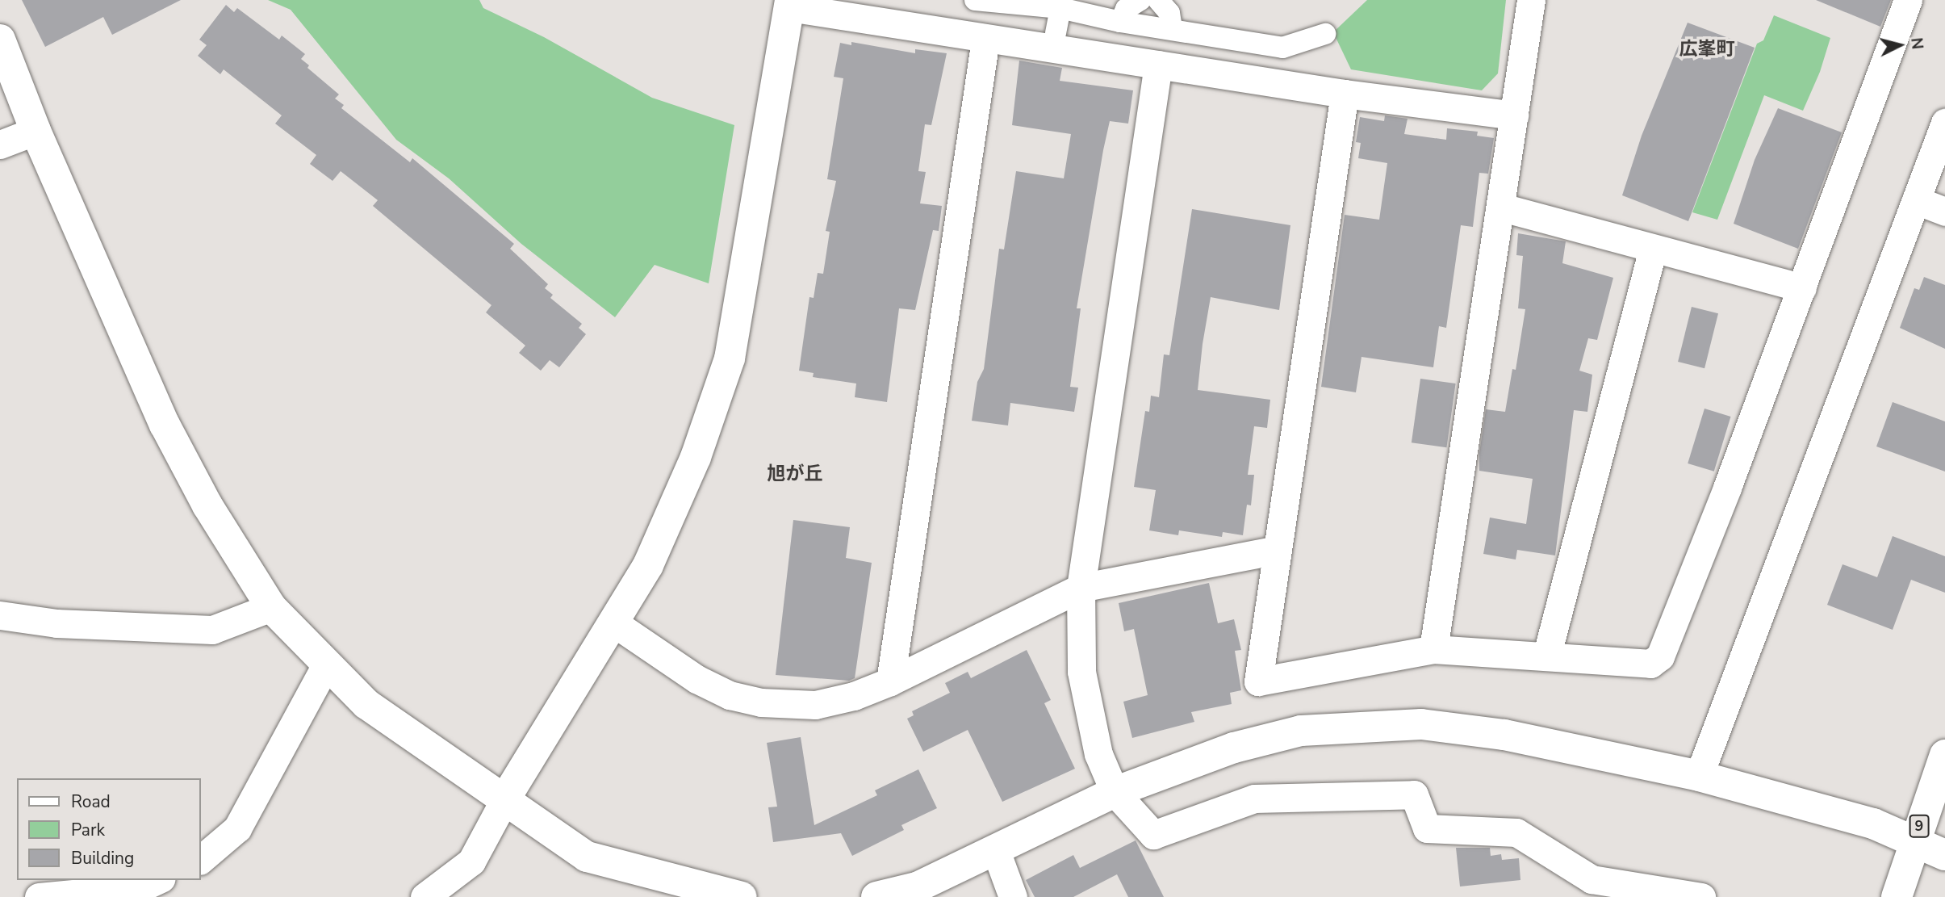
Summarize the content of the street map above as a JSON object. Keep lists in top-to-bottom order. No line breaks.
{"streets":{"main road":["9"]},"districts":["広峯町","旭が丘"],"legend":["Road","Park","Building"],"north":"right"}
